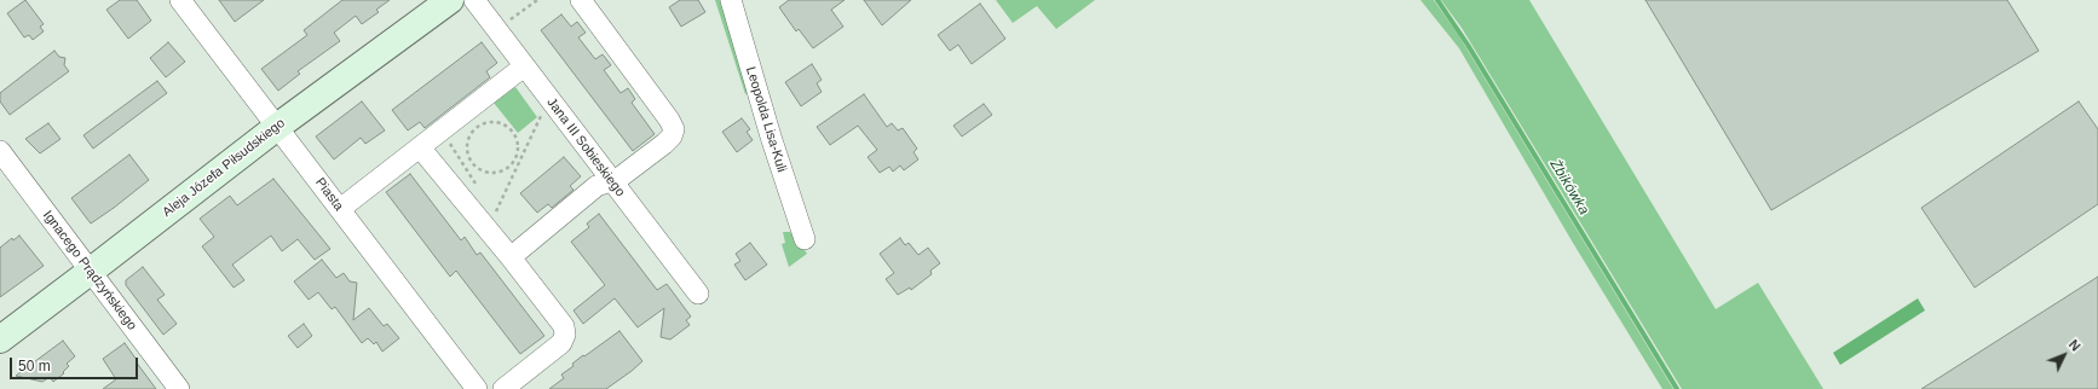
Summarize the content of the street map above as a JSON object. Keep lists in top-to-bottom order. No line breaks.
{"streets":{"street":["Leopolda Lisa-Kuli","Jana III Sobieskiego","Aleja Józefa Piłsudskiego","Piasta","Ignacego Prądzyńskiego"]},"crossings":[["Aleja Józefa Piłsudskiego","Piasta"],["Aleja Józefa Piłsudskiego","Ignacego Prądzyńskiego"]],"water":["Żbikówka"],"scale_bar":"50 m","north":"top right"}
